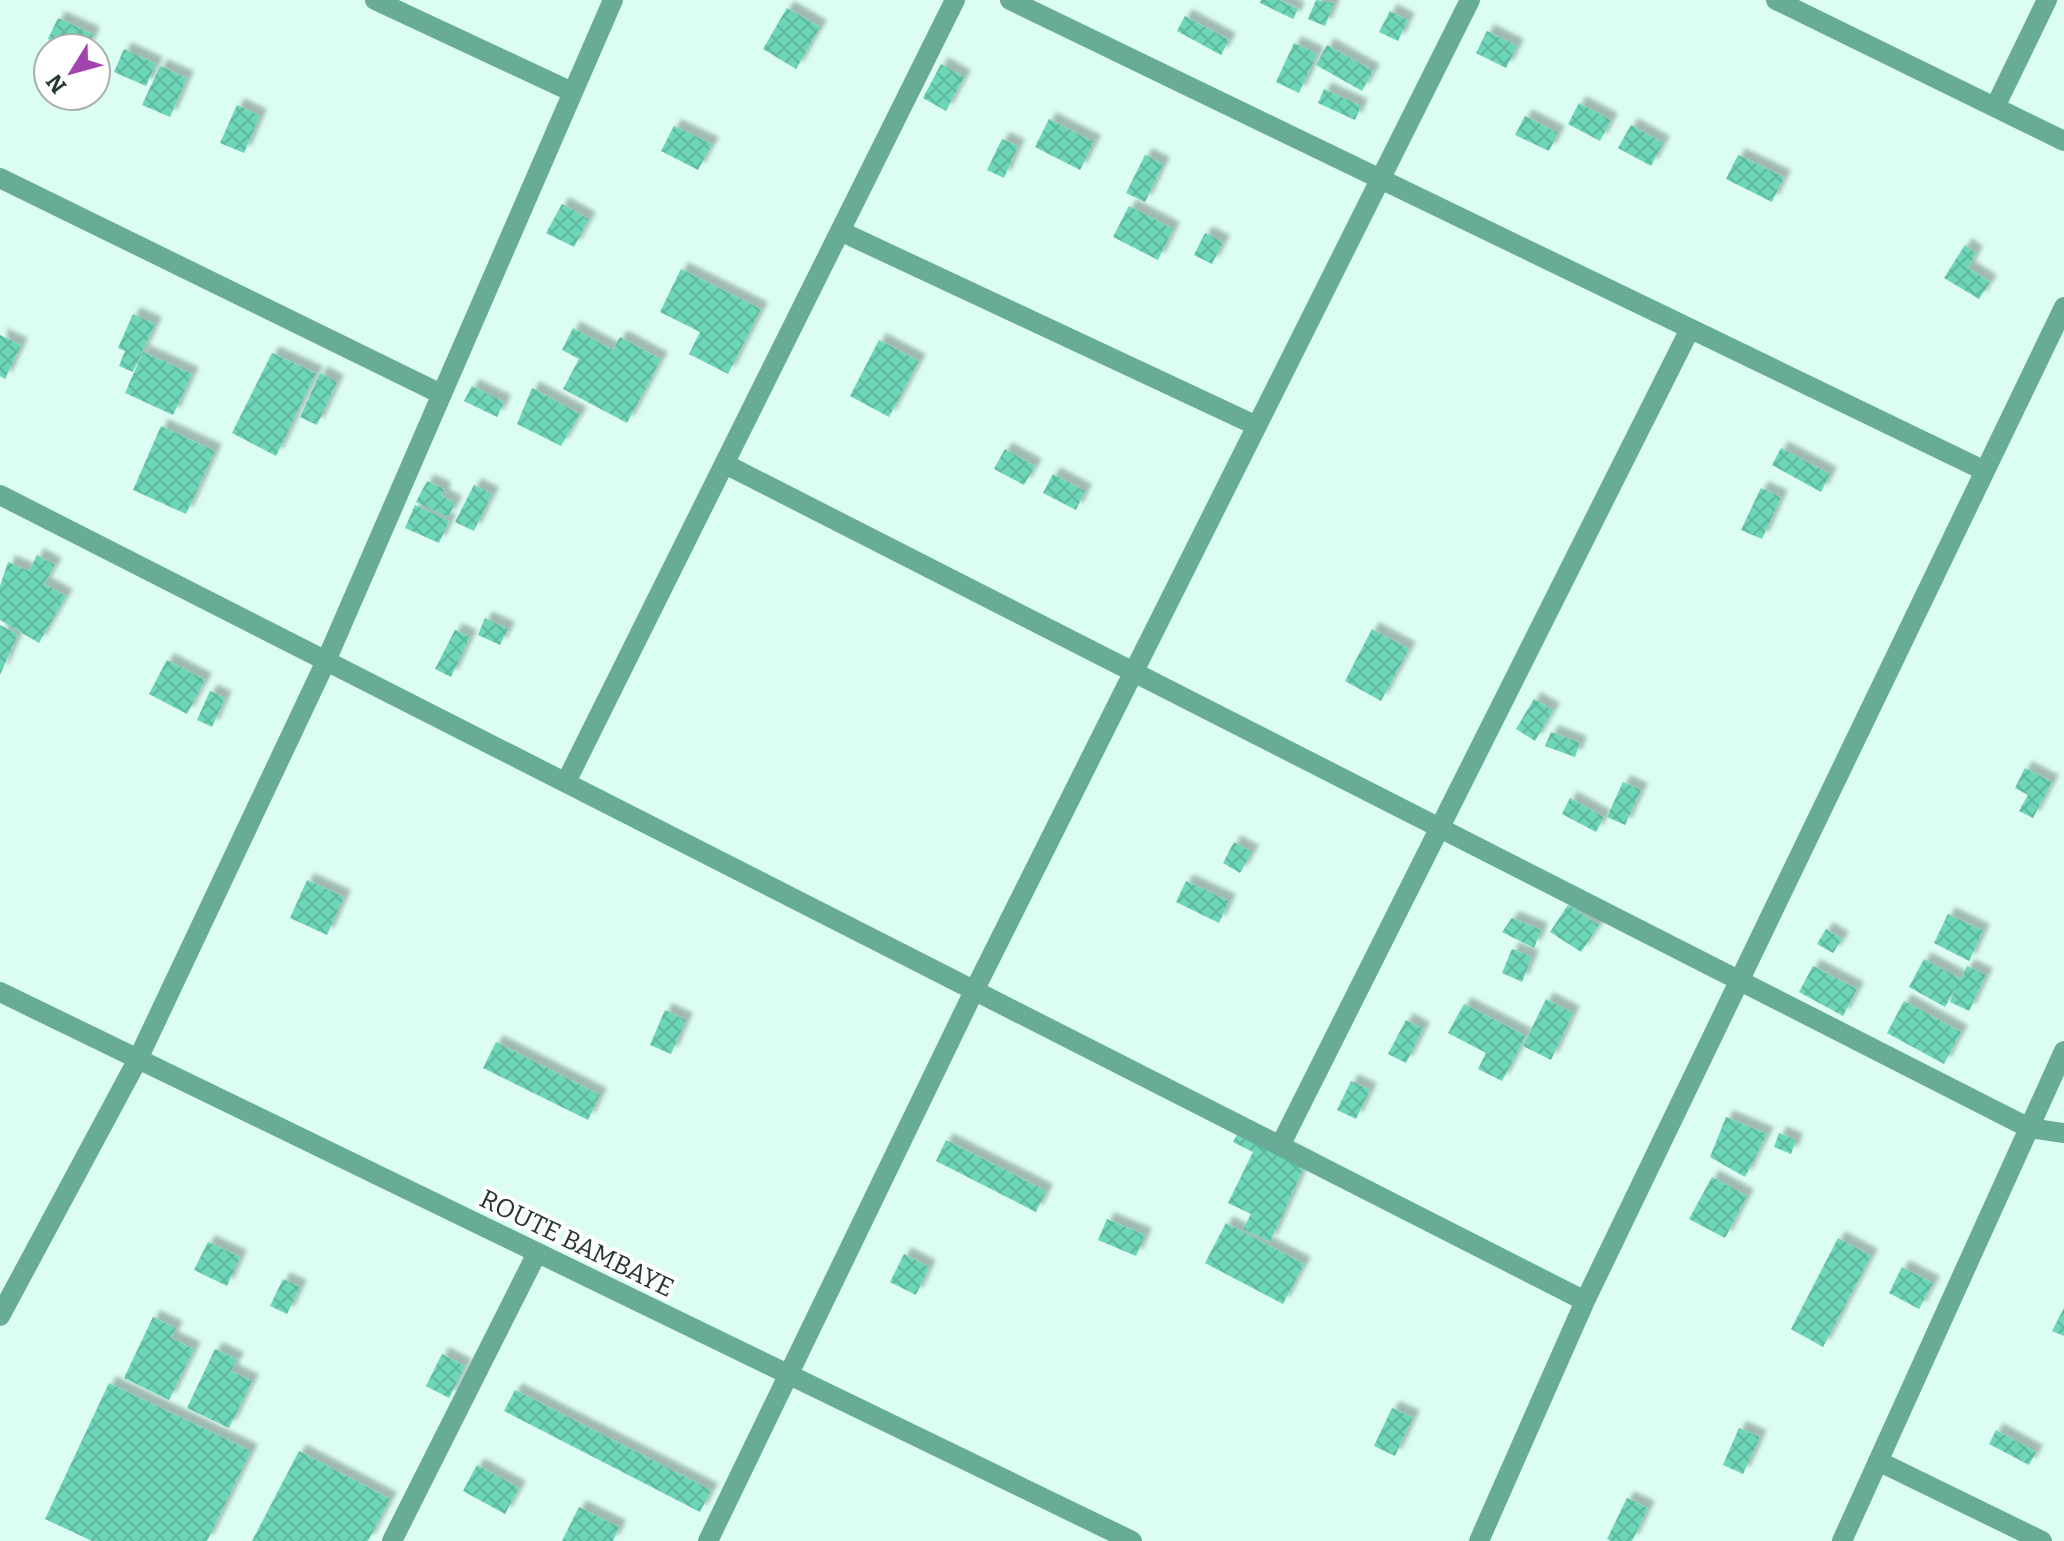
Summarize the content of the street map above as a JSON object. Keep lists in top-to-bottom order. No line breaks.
{"streets":{"street":["ROUTE BAMBAYE"]},"north":"bottom left"}
